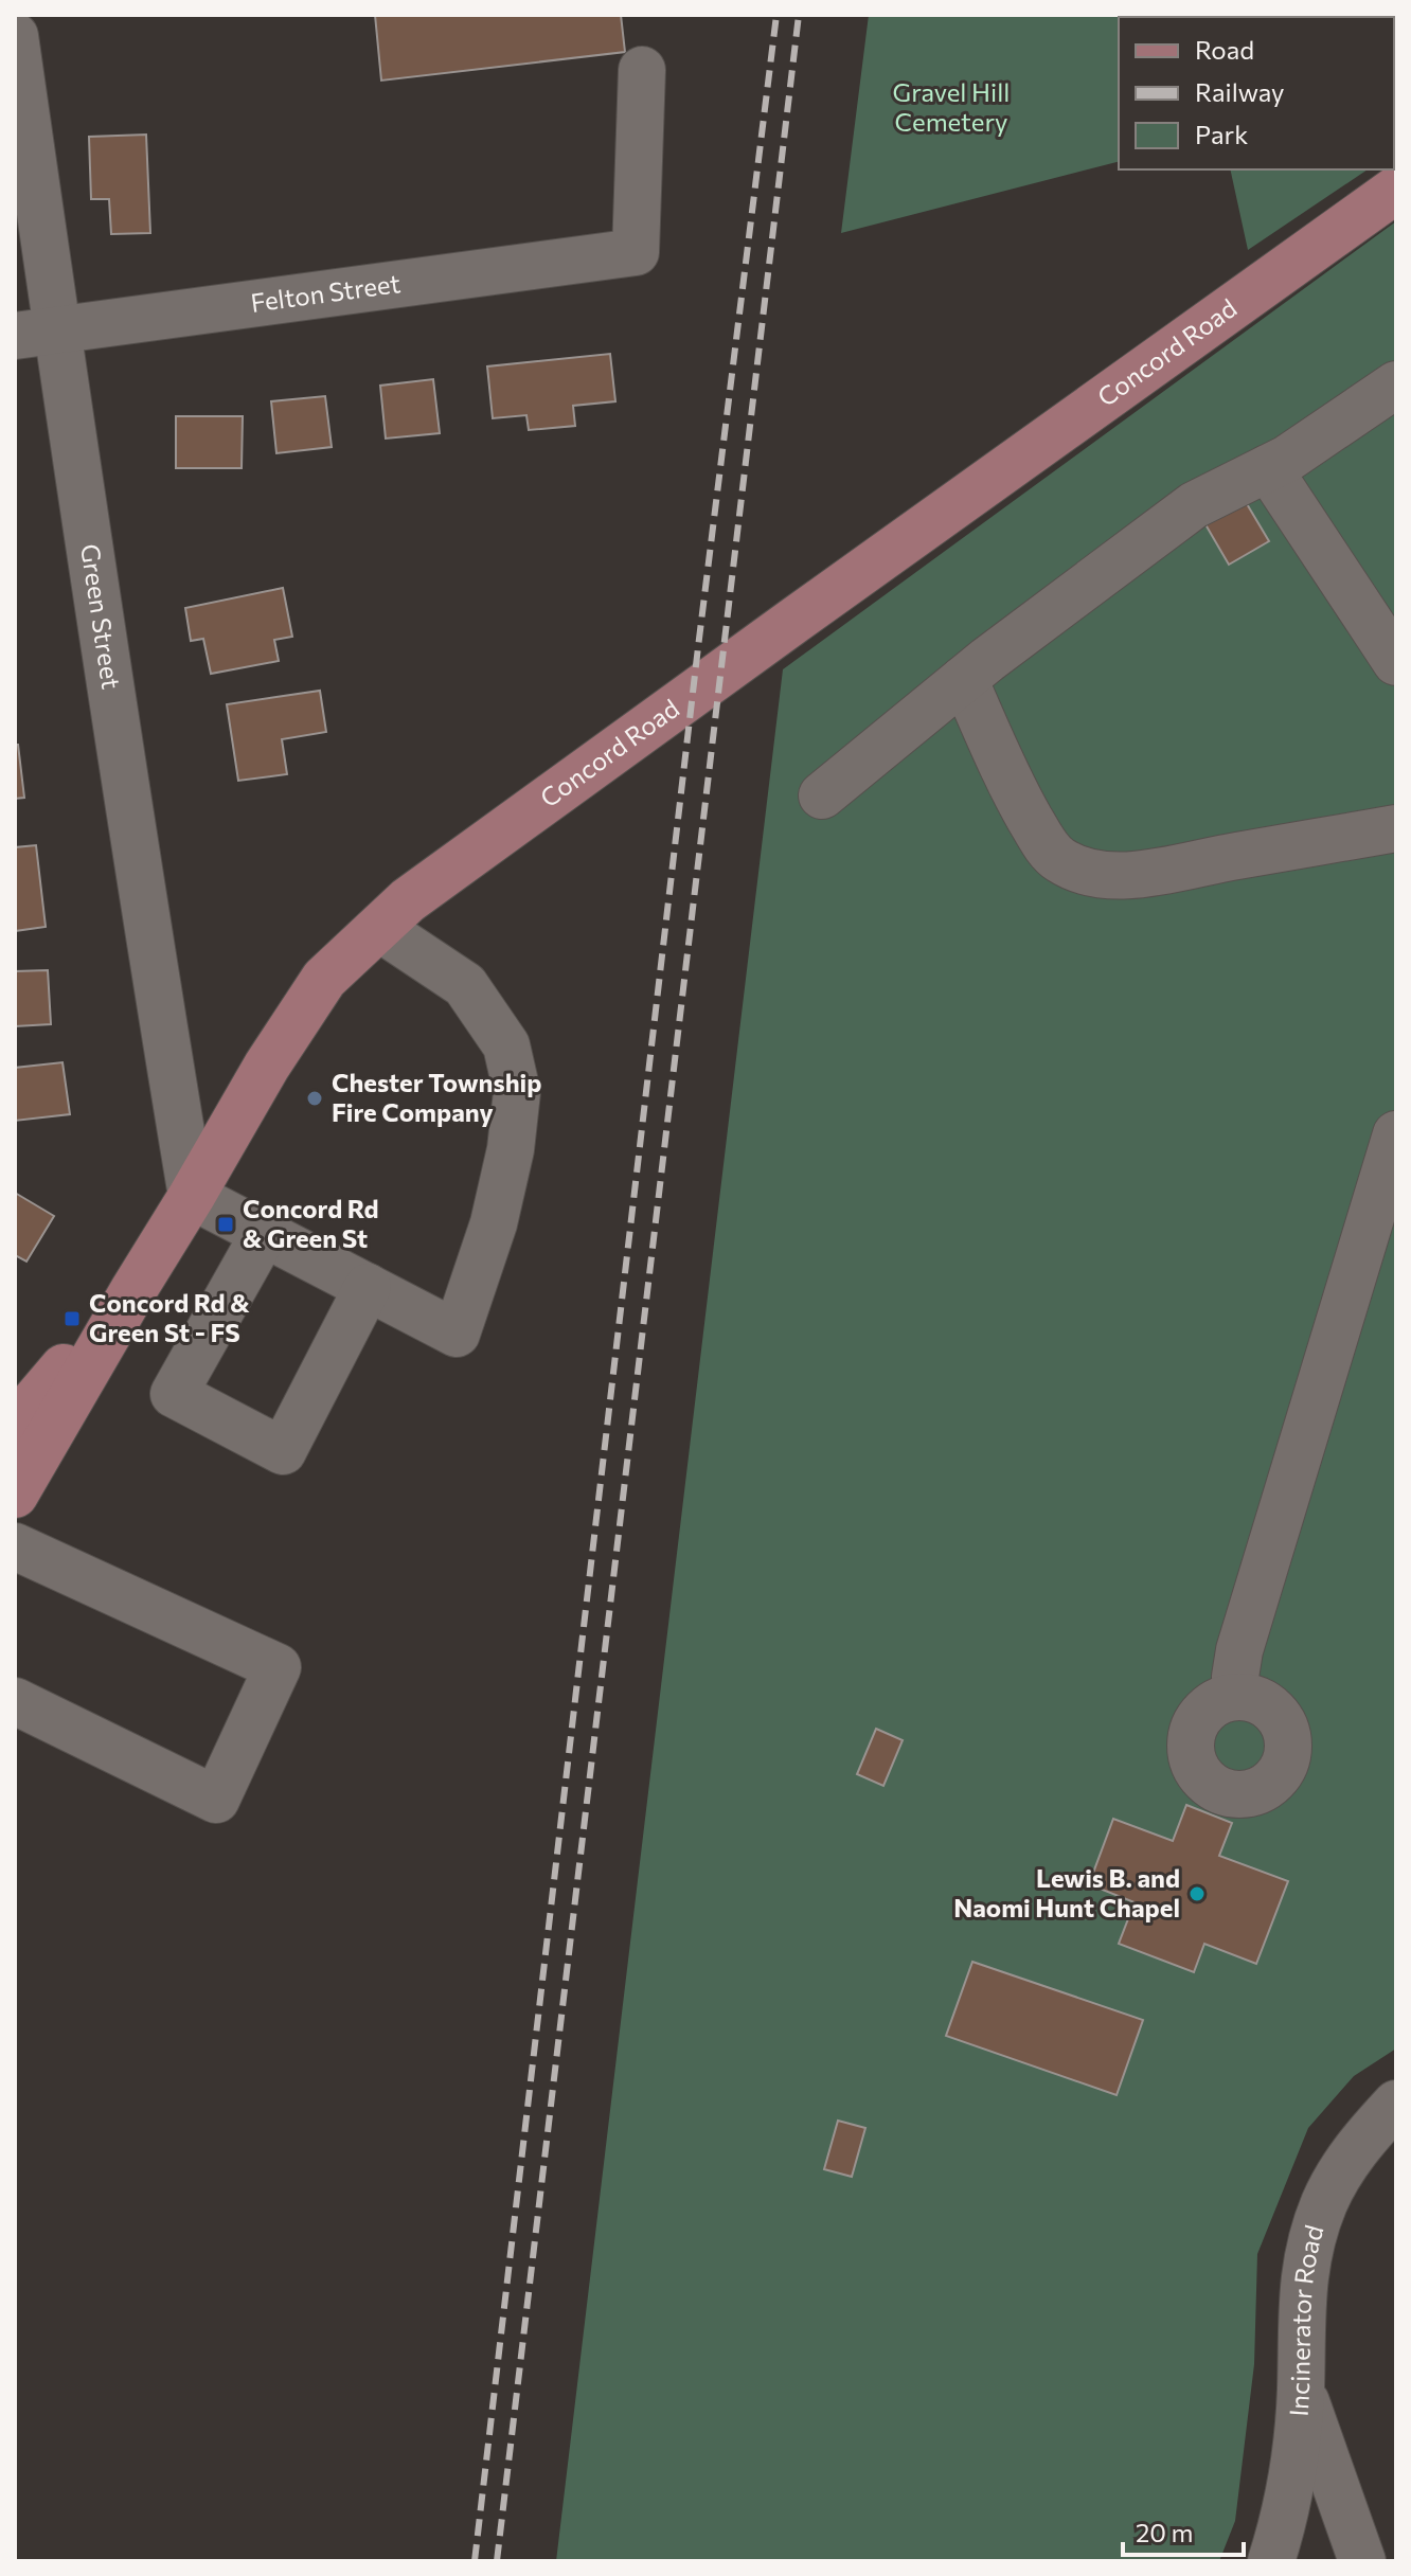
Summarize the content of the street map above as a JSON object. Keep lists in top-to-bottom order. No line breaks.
{"streets":{"main road":["Concord Road"],"street":["Felton Street","Green Street","Incinerator Road"]},"crossings":[["Felton Street","Green Street"],["Concord Road","Green Street"]],"parks":["Gravel Hill Cemetery"],"places":{"other":["Chester Township Fire Company","Lewis B. and Naomi Hunt Chapel"],"transit":["Concord Rd & Green St","Concord Rd & Green St - FS"]},"legend":["Road","Railway","Park"],"scale_bar":"20 m"}
